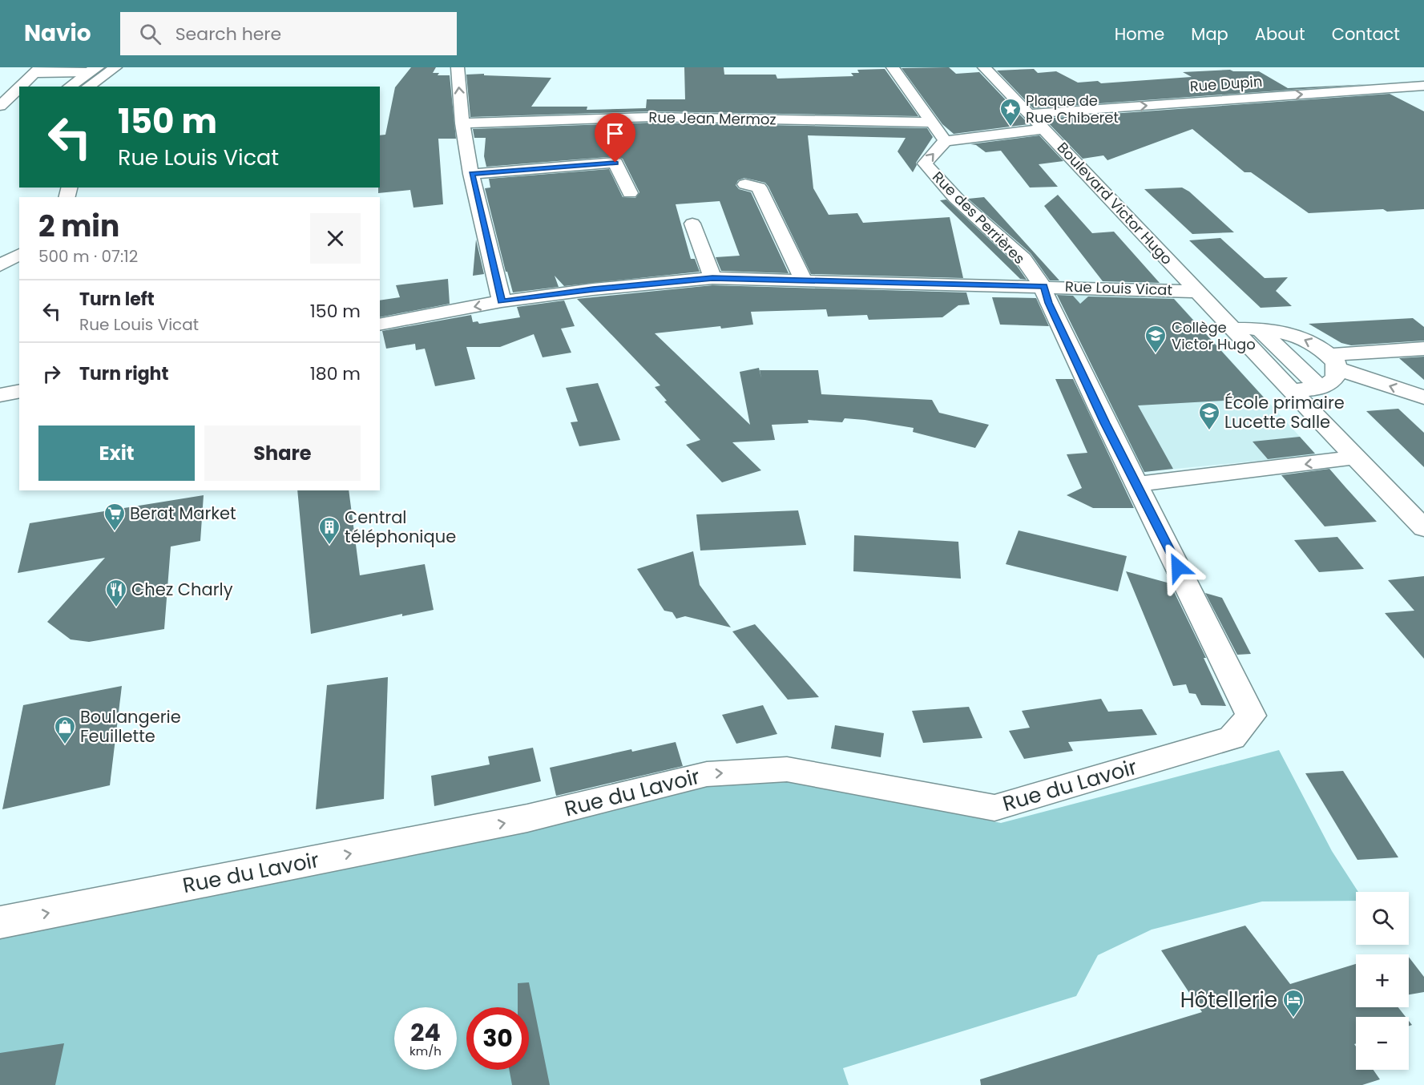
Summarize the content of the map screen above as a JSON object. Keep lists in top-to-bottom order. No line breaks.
{"streets":{"street":["Rue Dupin","Rue Jean Mermoz","Boulevard Victor Hugo","Rue des Perrières","Rue Louis Vicat","Rue du Lavoir"]},"crossings":[["Rue Dupin","Boulevard Victor Hugo"],["Boulevard Victor Hugo","Rue Louis Vicat"],["Rue des Perrières","Rue Louis Vicat"],["Rue des Perrières","Rue du Lavoir"]],"one_way":["Rue Dupin","Rue du Lavoir"],"places":{"place":["Plaque de Rue Chiberet"],"school or university":["Collège Victor Hugo","École primaire Lucette Salle"],"supermarket":["Berat Market"],"building":["Central téléphonique"],"restaurant":["Chez Charly"],"shop":["Boulangerie Feuillette"],"hotel":["Hôtellerie"]},"page":{"header":"Navio","search":"Search here","nav":["Home","Map","About","Contact"],"turn":["150 m","Rue Louis Vicat"],"heading":["2 min","500 m · 07:12"],"list":[{"name":"Turn left","note":"Rue Louis Vicat","value":"150 m"},{"name":"Turn right","value":"180 m"}],"buttons":["Exit","Share"],"map_buttons":["+","−"],"speed":"24 km/h","limit":"30"}}
